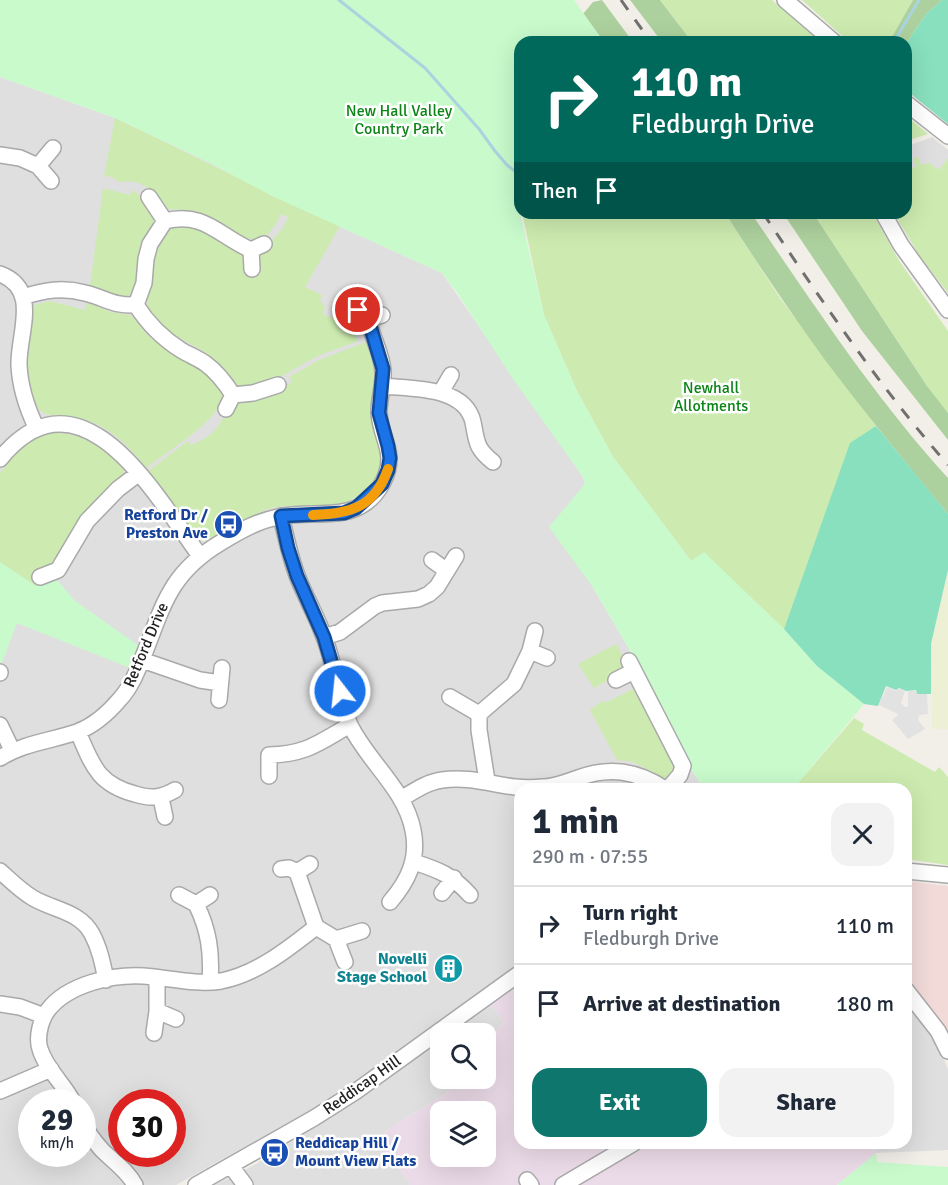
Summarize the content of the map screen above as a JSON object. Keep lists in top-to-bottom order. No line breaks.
{"streets":{"street":["Retford Drive","Reddicap Hill"]},"parks":["New Hall Valley Country Park","Newhall Allotments"],"places":{"bus stop":["Retford Dr / Preston Ave","Reddicap Hill / Mount View Flats"],"building":["Novelli Stage School"]},"page":{"turn":["110 m","Fledburgh Drive"],"then":"Then","heading":["1 min","290 m · 07:55"],"list":[{"name":"Turn right","note":"Fledburgh Drive","value":"110 m"},{"name":"Arrive at destination","value":"180 m"}],"buttons":["Exit","Share"],"speed":"29 km/h","limit":"30"}}
